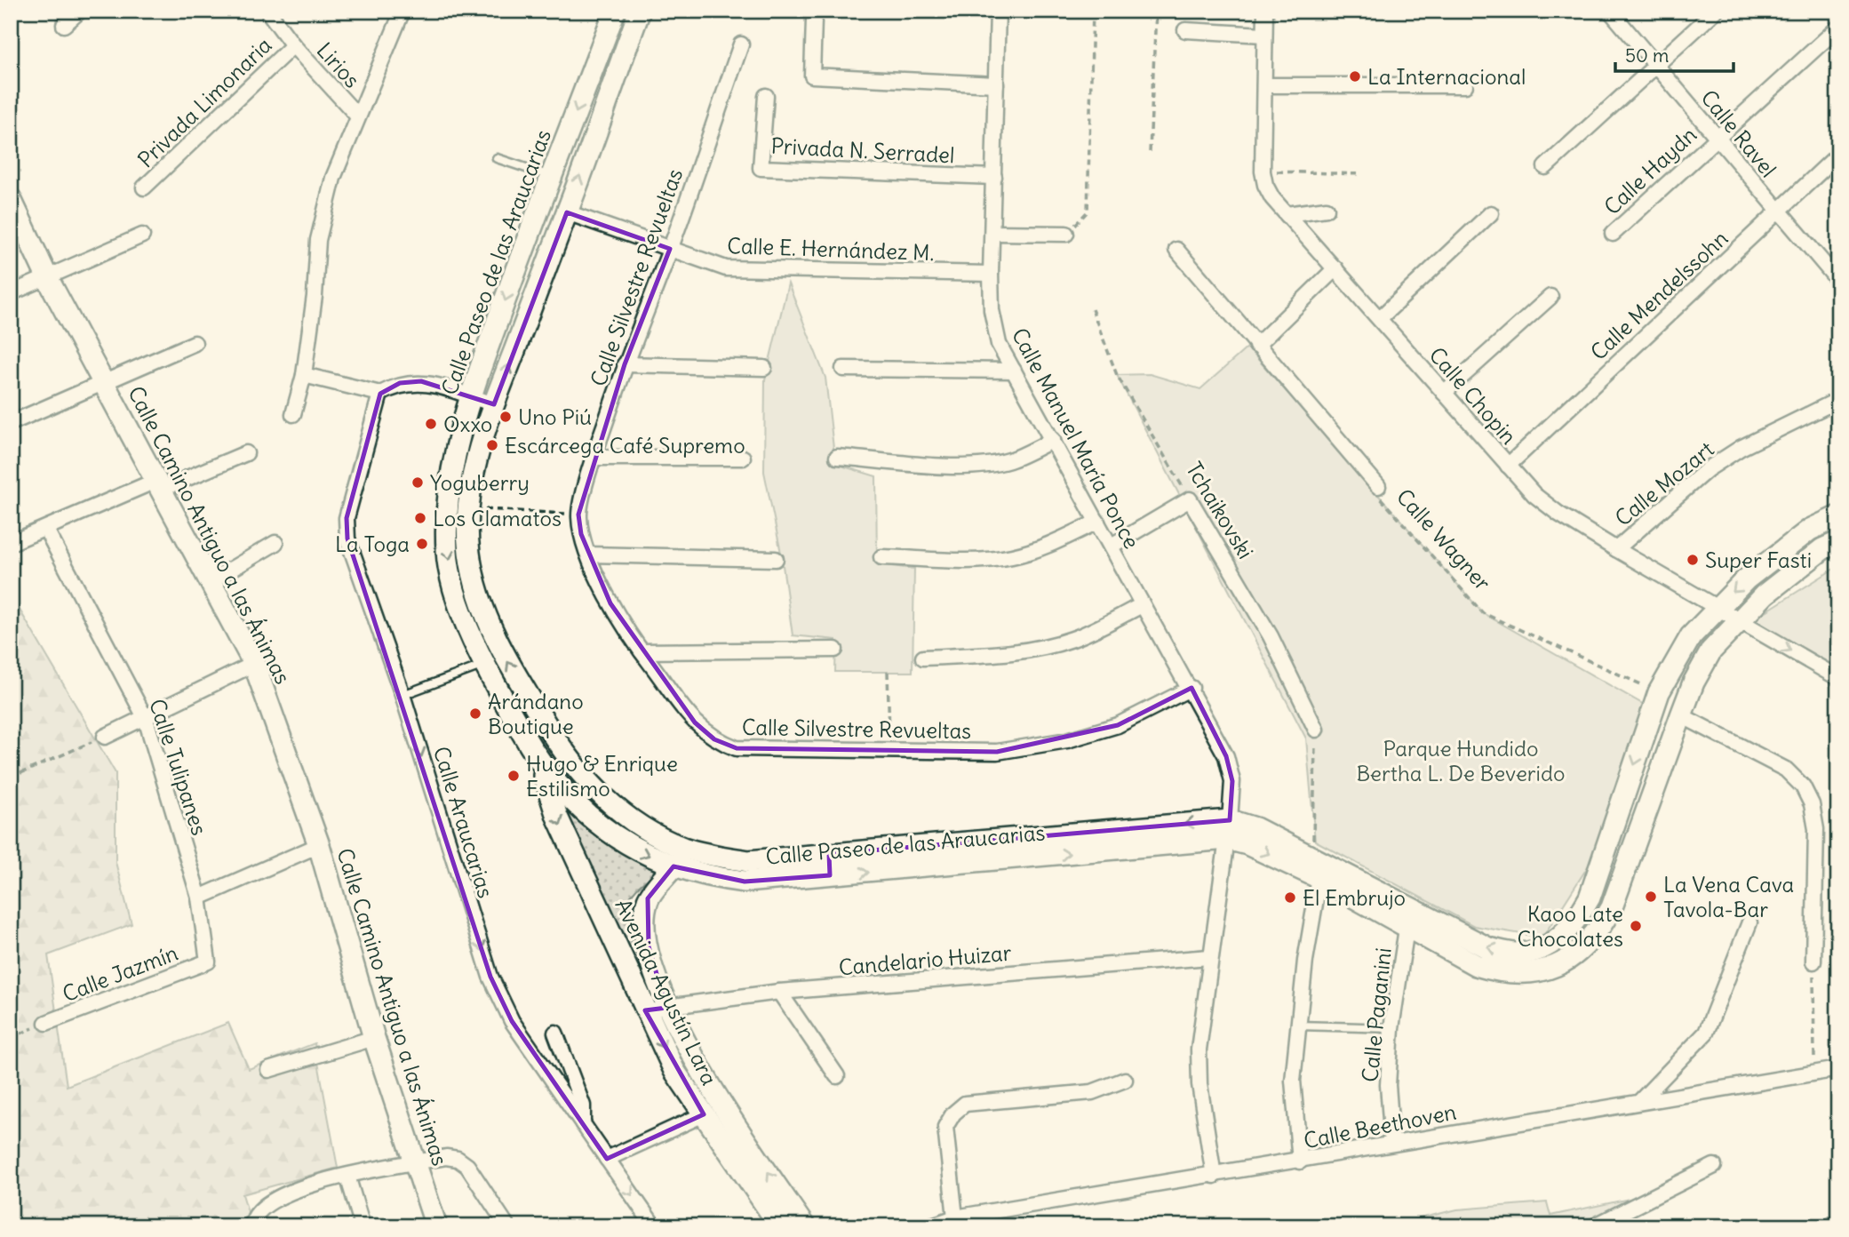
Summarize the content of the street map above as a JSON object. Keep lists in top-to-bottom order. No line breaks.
{"streets":{"main road":["Calle Paseo de las Araucarias","Calle Camino Antiguo a las Ánimas","Avenida Agustín Lara"],"street":["Lirios","Privada Limonaria","Calle Ravel","Privada N. Serradel","Calle Haydn","Calle E. Hernández M.","Calle Silvestre Revueltas","Calle Mendelssohn","Calle Chopin","Calle Manuel María Ponce","Calle Mozart","Tchaikovski","Calle Wagner","Calle Tulipanes","Calle Araucarias","Candelario Huizar","Calle Jazmín","Calle Paganini","Calle Beethoven"]},"crossings":[["Lirios","Privada Limonaria"],["Calle Ravel","Calle Haydn"],["Calle Ravel","Calle Mendelssohn"],["Privada N. Serradel","Calle Manuel María Ponce"],["Calle E. Hernández M.","Calle Paseo de las Araucarias"],["Calle E. Hernández M.","Calle Silvestre Revueltas"],["Calle E. Hernández M.","Calle Manuel María Ponce"],["Calle Paseo de las Araucarias","Calle Chopin"],["Calle Paseo de las Araucarias","Calle Manuel María Ponce"],["Calle Paseo de las Araucarias","Calle Wagner"],["Calle Paseo de las Araucarias","Avenida Agustín Lara"],["Calle Paseo de las Araucarias","Calle Paganini"],["Calle Silvestre Revueltas","Calle Manuel María Ponce"],["Calle Mendelssohn","Calle Chopin"],["Calle Chopin","Calle Mozart"],["Calle Manuel María Ponce","Candelario Huizar"],["Calle Manuel María Ponce","Calle Beethoven"],["Calle Tulipanes","Calle Jazmín"],["Candelario Huizar","Avenida Agustín Lara"],["Calle Paganini","Calle Beethoven"]],"one_way":["Calle Araucarias"],"parks":["Parque Hundido Bertha L. De Beverido"],"places":["La Internacional","Uno Piú","Oxxo","Escárcega Café Supremo","Yoguberry","Los Clamatos","La Toga","Super Fasti","Arándano Boutique","Hugo & Enrique Estilismo","La Vena Cava Tavola-Bar","El Embrujo","Kaoo Late Chocolates"],"scale_bar":"50 m"}
